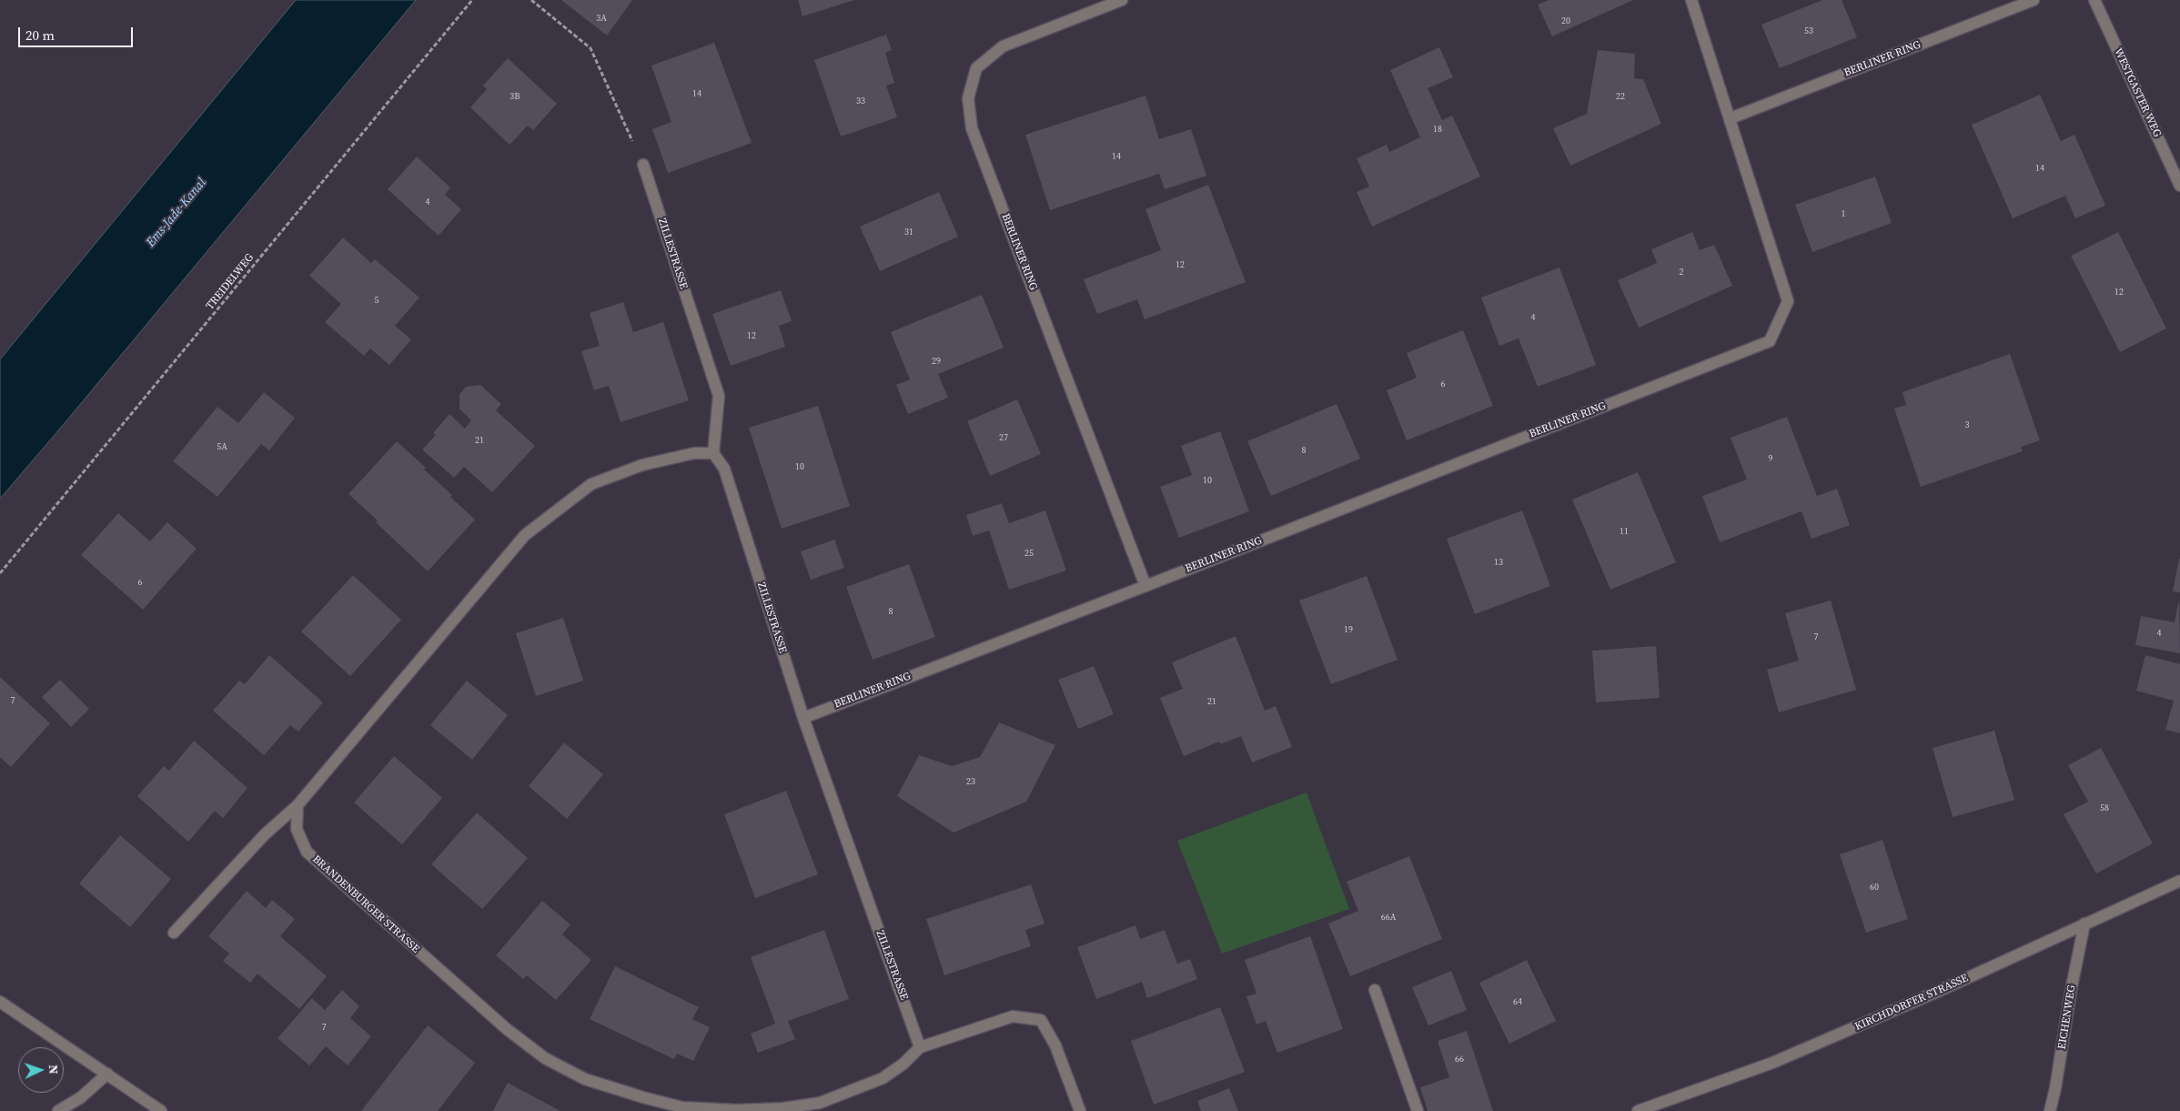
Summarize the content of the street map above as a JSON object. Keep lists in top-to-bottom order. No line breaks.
{"streets":{"street":["BERLINER RING","WESTGASTER WEG","ZILLESTRASSE","BRANDENBURGER STRASSE","KIRCHDORFER STRASSE","EICHENWEG"],"path":["TREIDELWEG"]},"crossings":[["BERLINER RING","ZILLESTRASSE"],["ZILLESTRASSE","BRANDENBURGER STRASSE"],["KIRCHDORFER STRASSE","EICHENWEG"]],"water":["Ems-Jade-Kanal"],"house_numbers":["3A","20","53","14","3B","22","33","18","14","14","4","1","31","12","2","12","5","4","12","29","6","3","27","21","5A","8","9","10","10","11","25","13","6","8","19","4","7","7","21","23","58","60","66A","64","7","66"],"scale_bar":"20 m","north":"right"}
